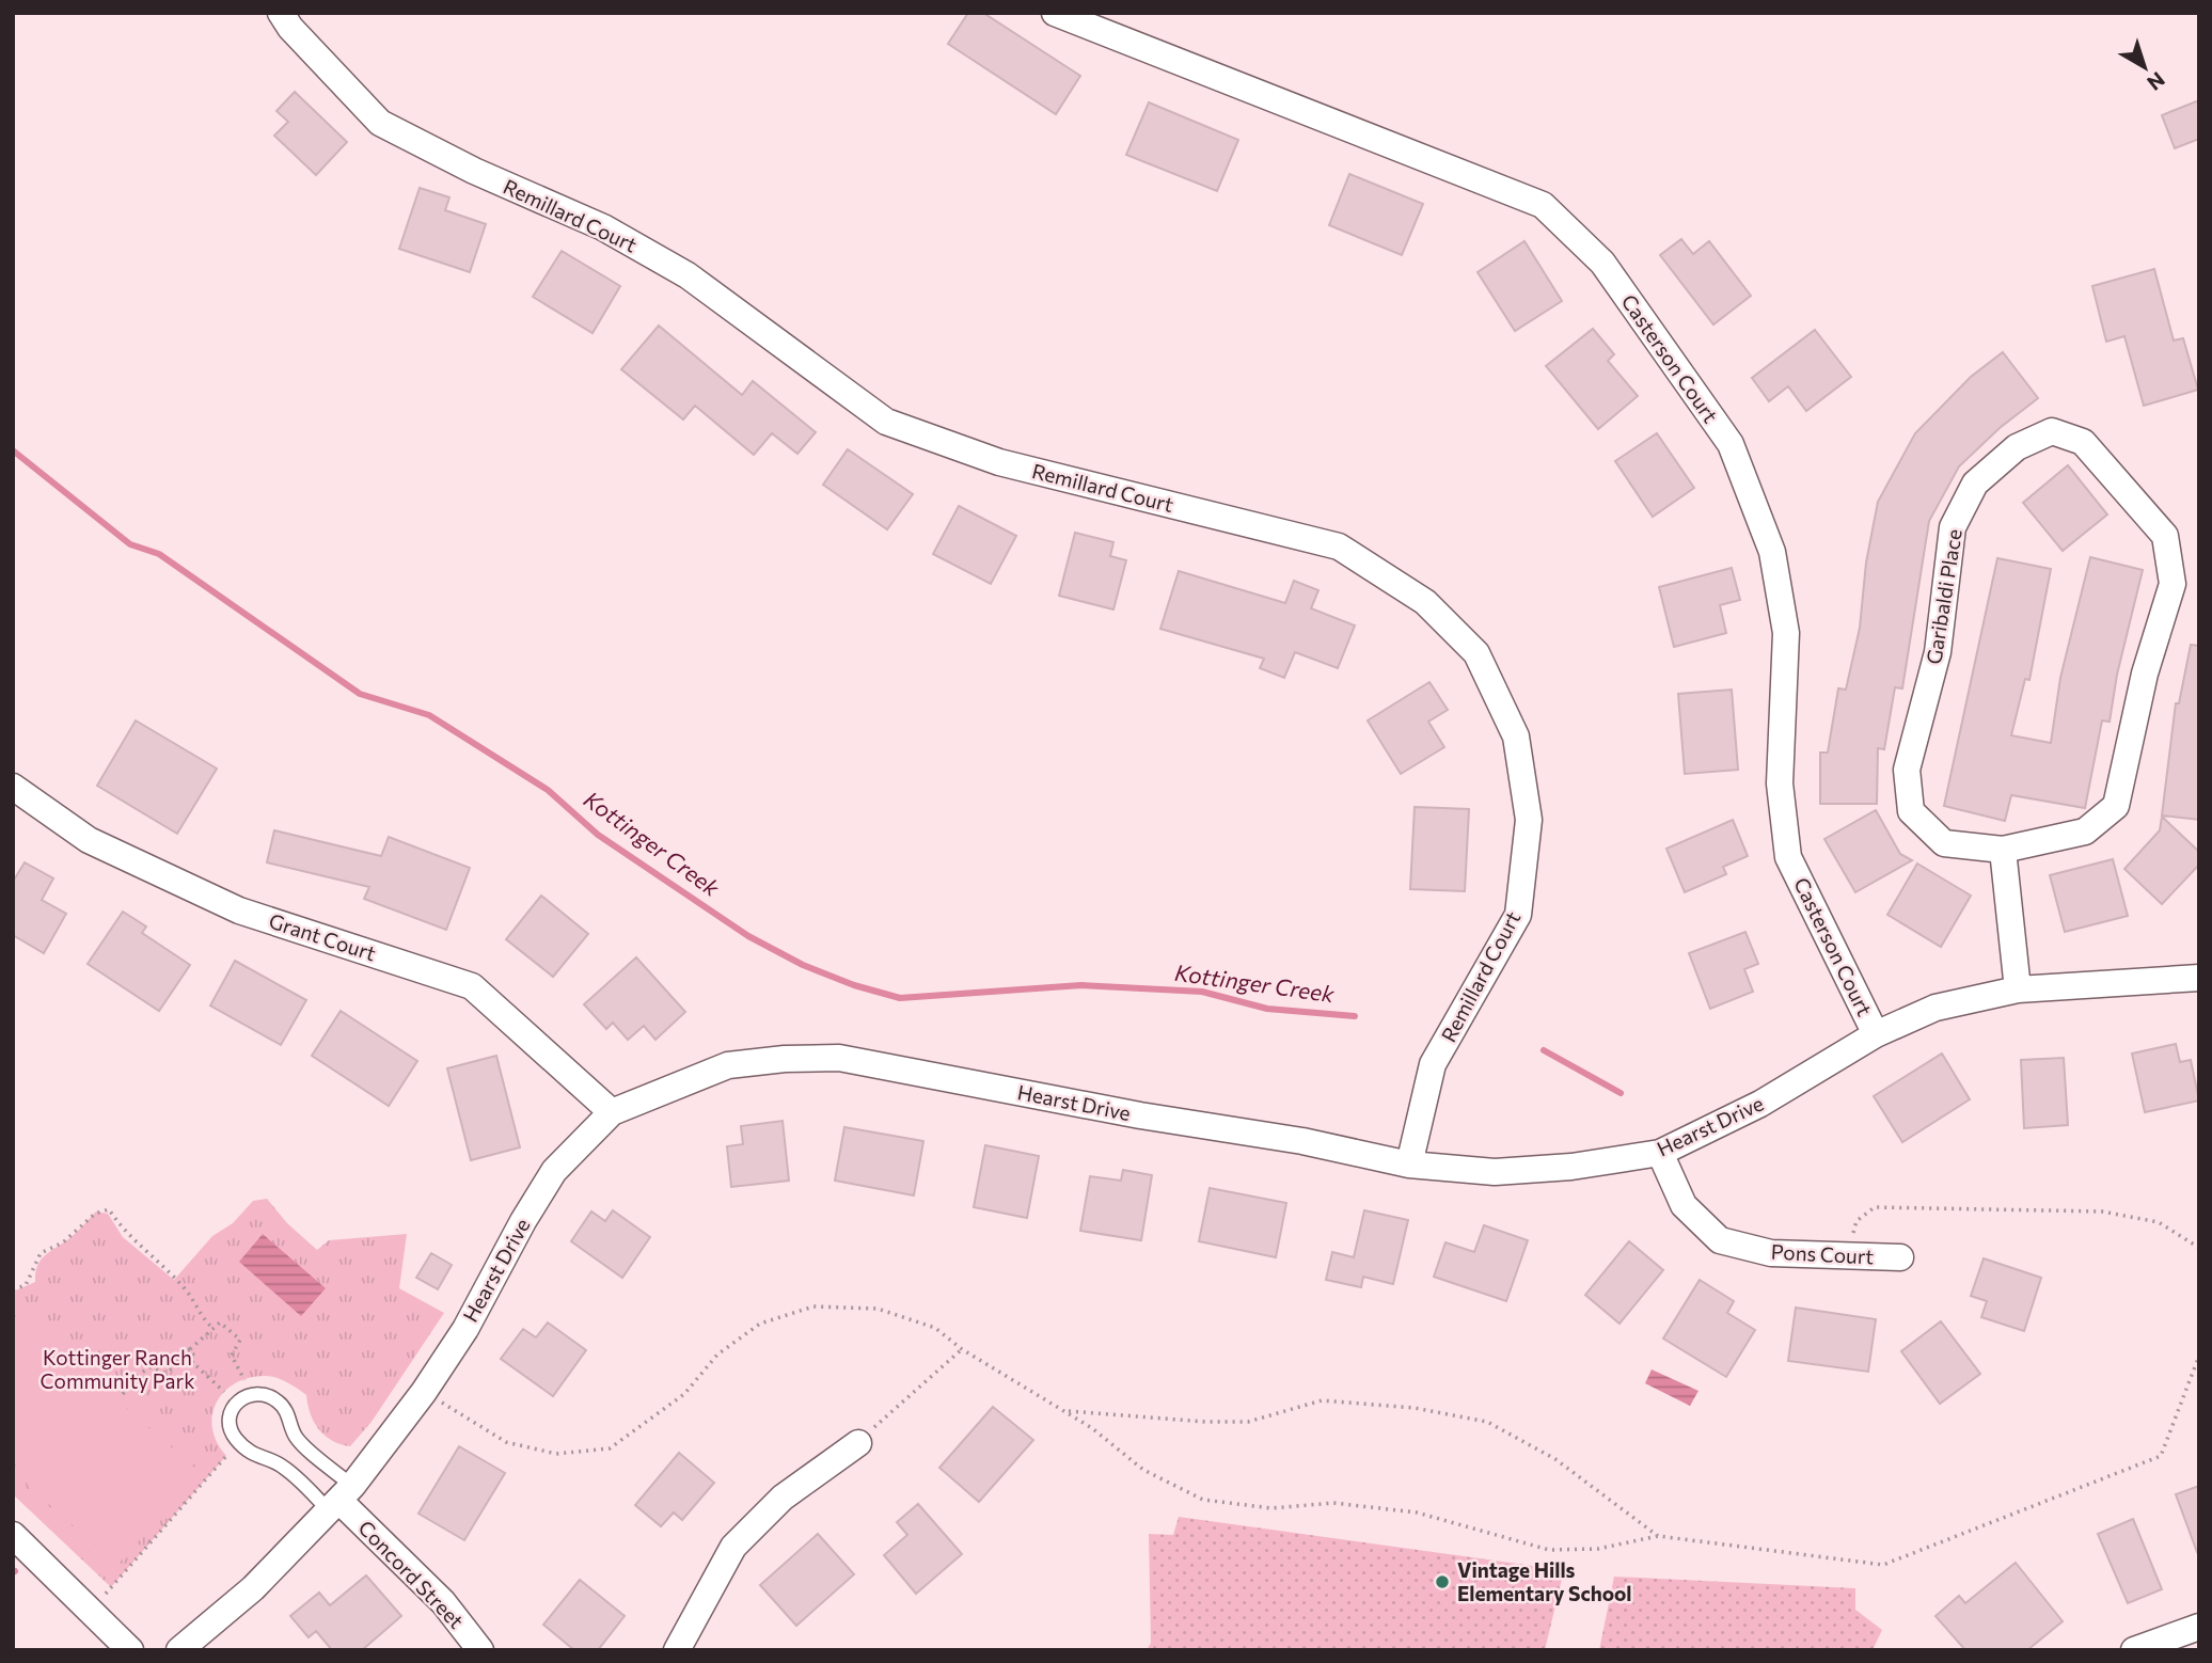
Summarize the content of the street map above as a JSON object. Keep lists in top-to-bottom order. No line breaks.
{"streets":{"street":["Remillard Court","Casterson Court","Garibaldi Place","Grant Court","Hearst Drive","Pons Court","Concord Street"]},"crossings":[["Remillard Court","Hearst Drive"],["Casterson Court","Hearst Drive"],["Grant Court","Hearst Drive"],["Hearst Drive","Pons Court"],["Hearst Drive","Concord Street"]],"water":["Kottinger Creek"],"parks":["Kottinger Ranch Community Park"],"places":["Vintage Hills Elementary School"],"north":"bottom right"}
